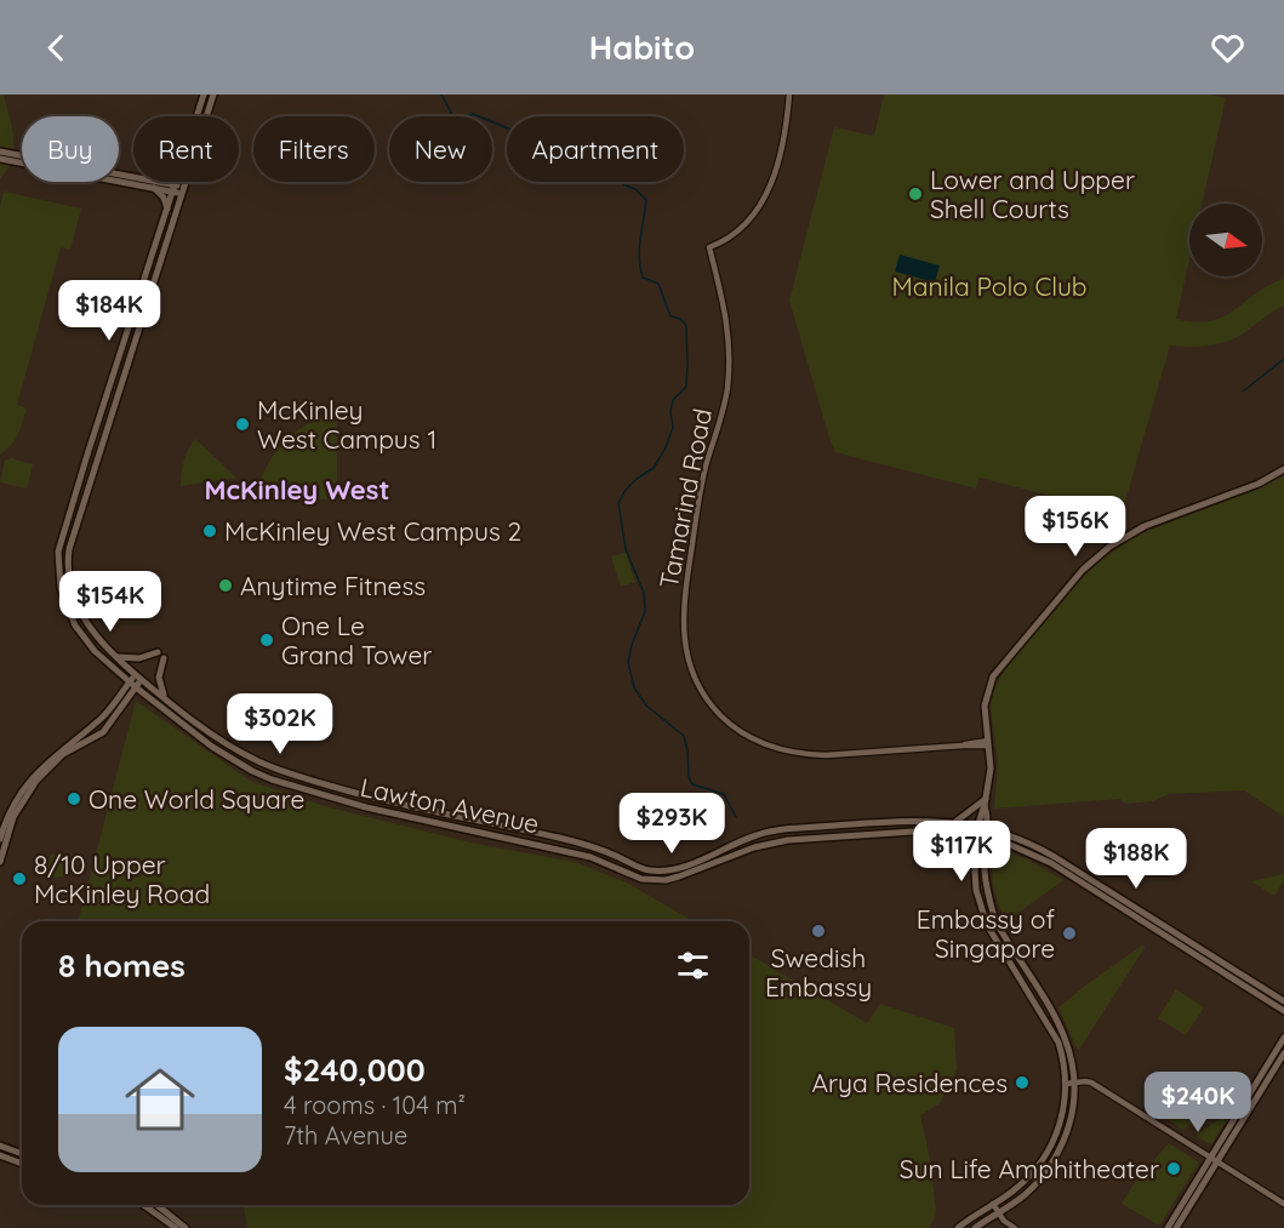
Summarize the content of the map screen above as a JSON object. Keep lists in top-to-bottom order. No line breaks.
{"streets":{"main road":["Lawton Avenue"],"street":["Tamarind Road"]},"districts":["McKinley West"],"parks":["Manila Polo Club"],"places":["Lower and Upper Shell Courts","McKinley West Campus 1","McKinley West Campus 2","Anytime Fitness","One Le Grand Tower","One World Square","8/10 Upper McKinley Road","Swedish Embassy","Embassy of Singapore","Arya Residences","Sun Life Amphitheater"],"north":"right","page":{"header":"Habito","chip":["Buy","Rent","Filters","New","Apartment"],"price":["$184K","$156K","$154K","$302K","$293K","$117K","$188K","$240K"],"heading":"8 homes","list":[{"name":"$240,000","note":"4 rooms · 104 m² · 7th Avenue"}]}}
